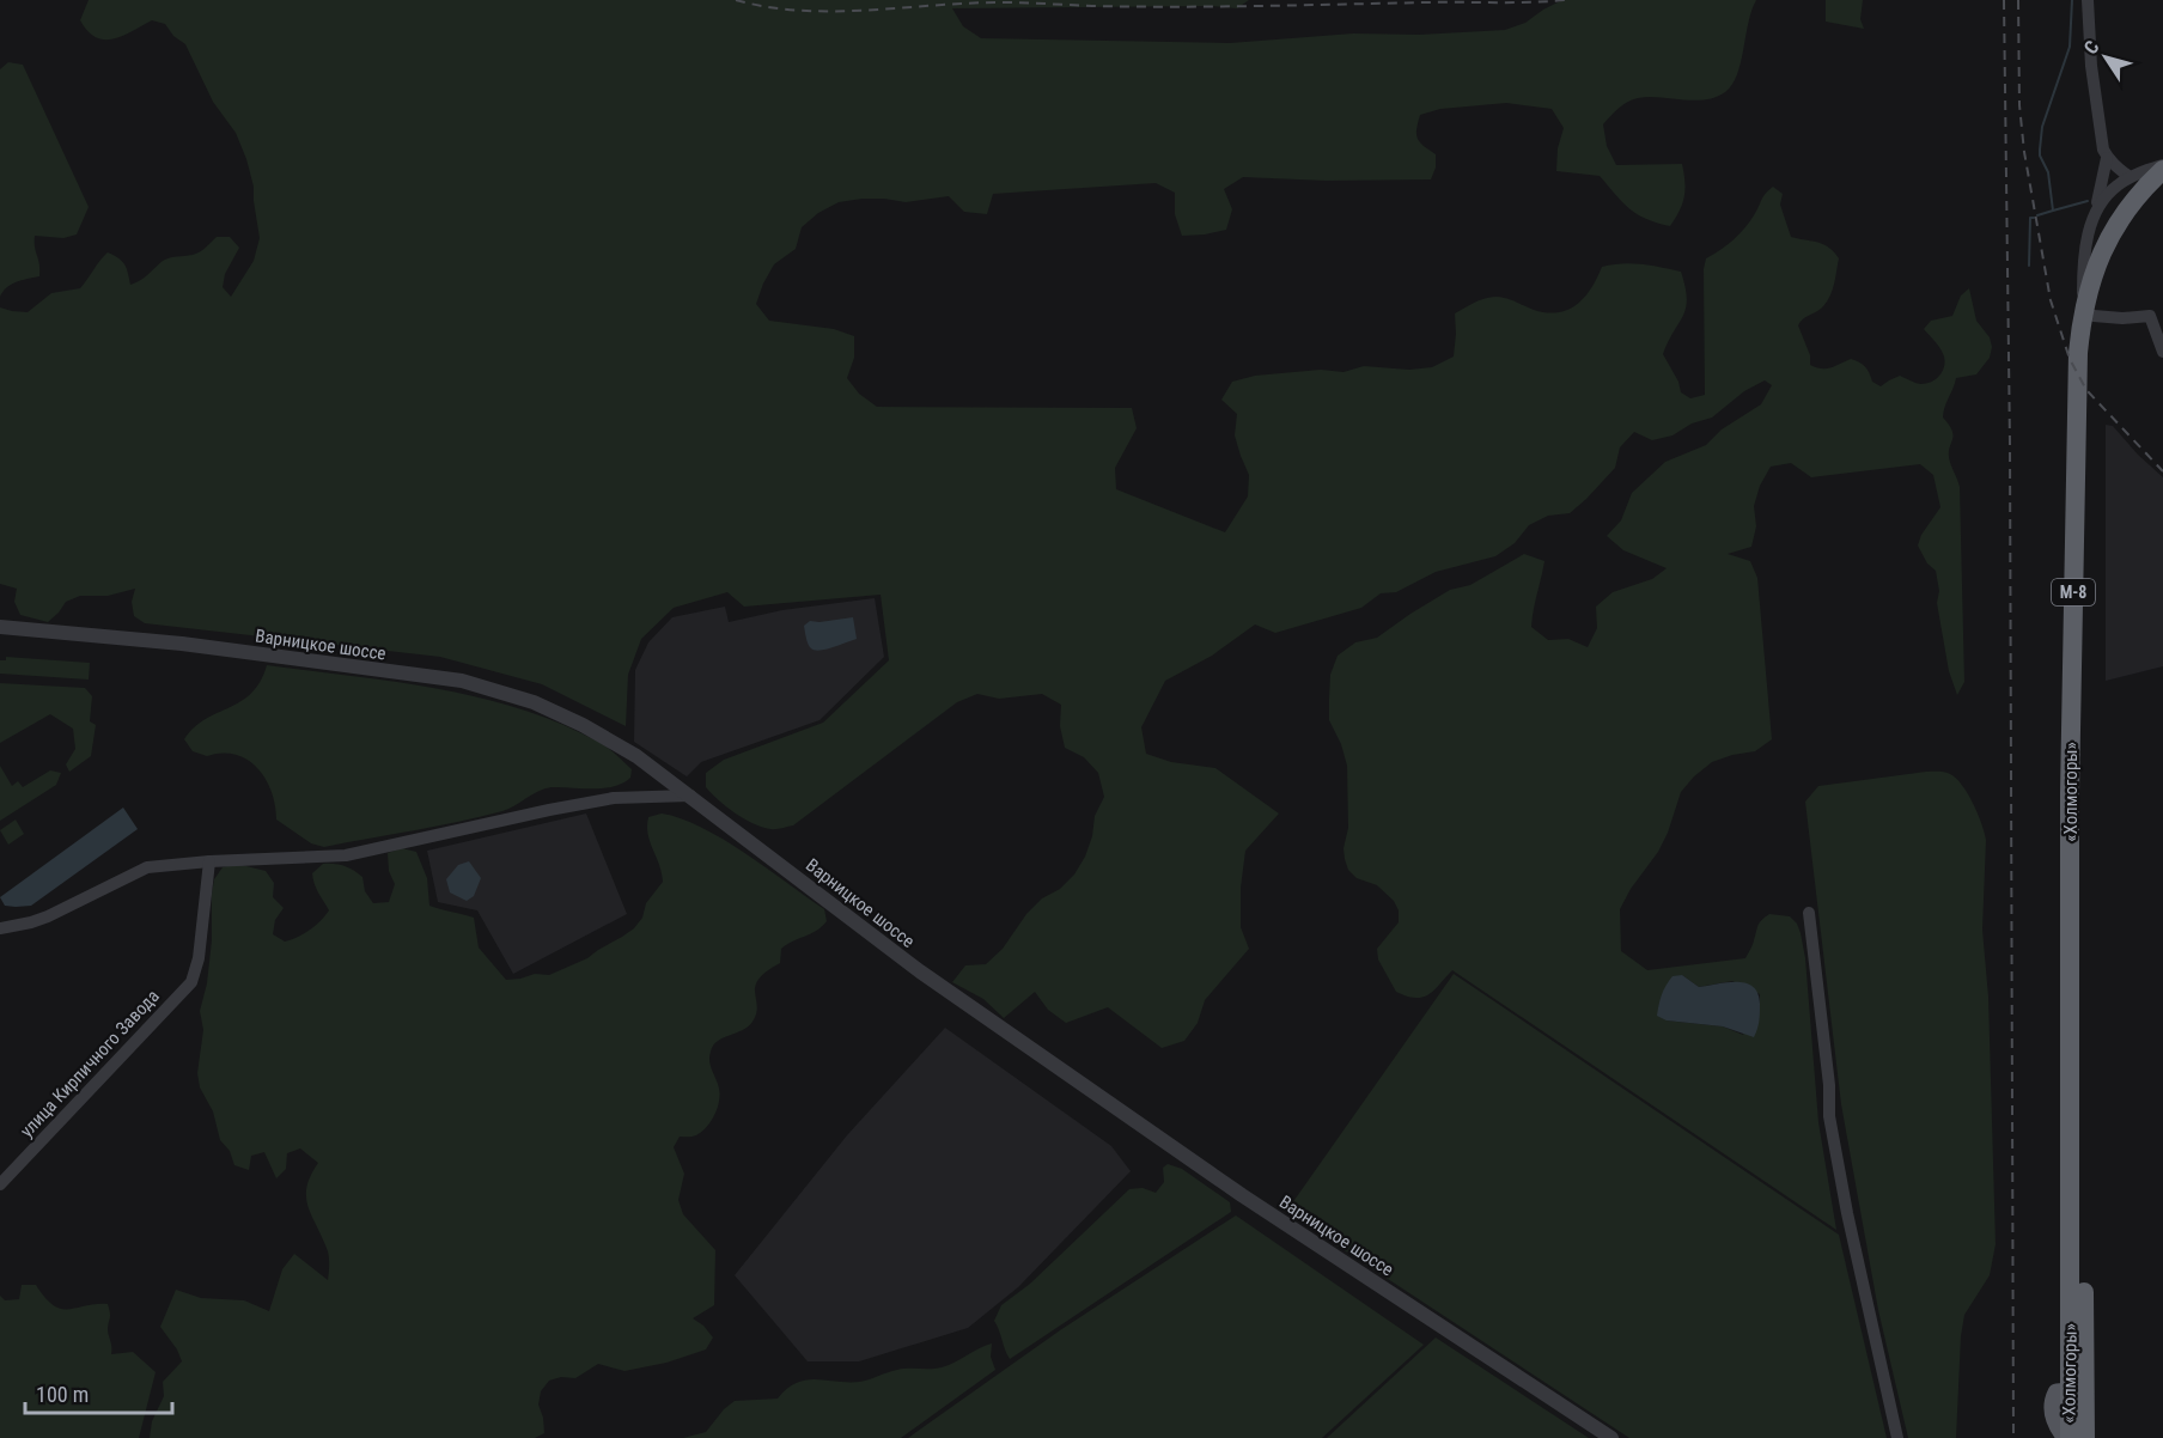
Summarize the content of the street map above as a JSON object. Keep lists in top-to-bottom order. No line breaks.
{"streets":{"highway":["М-8","«Холмогоры»"],"street":["Варницкое шоссе","улица Кирпичного Завода"]},"scale_bar":"100 m","north":"top left"}
